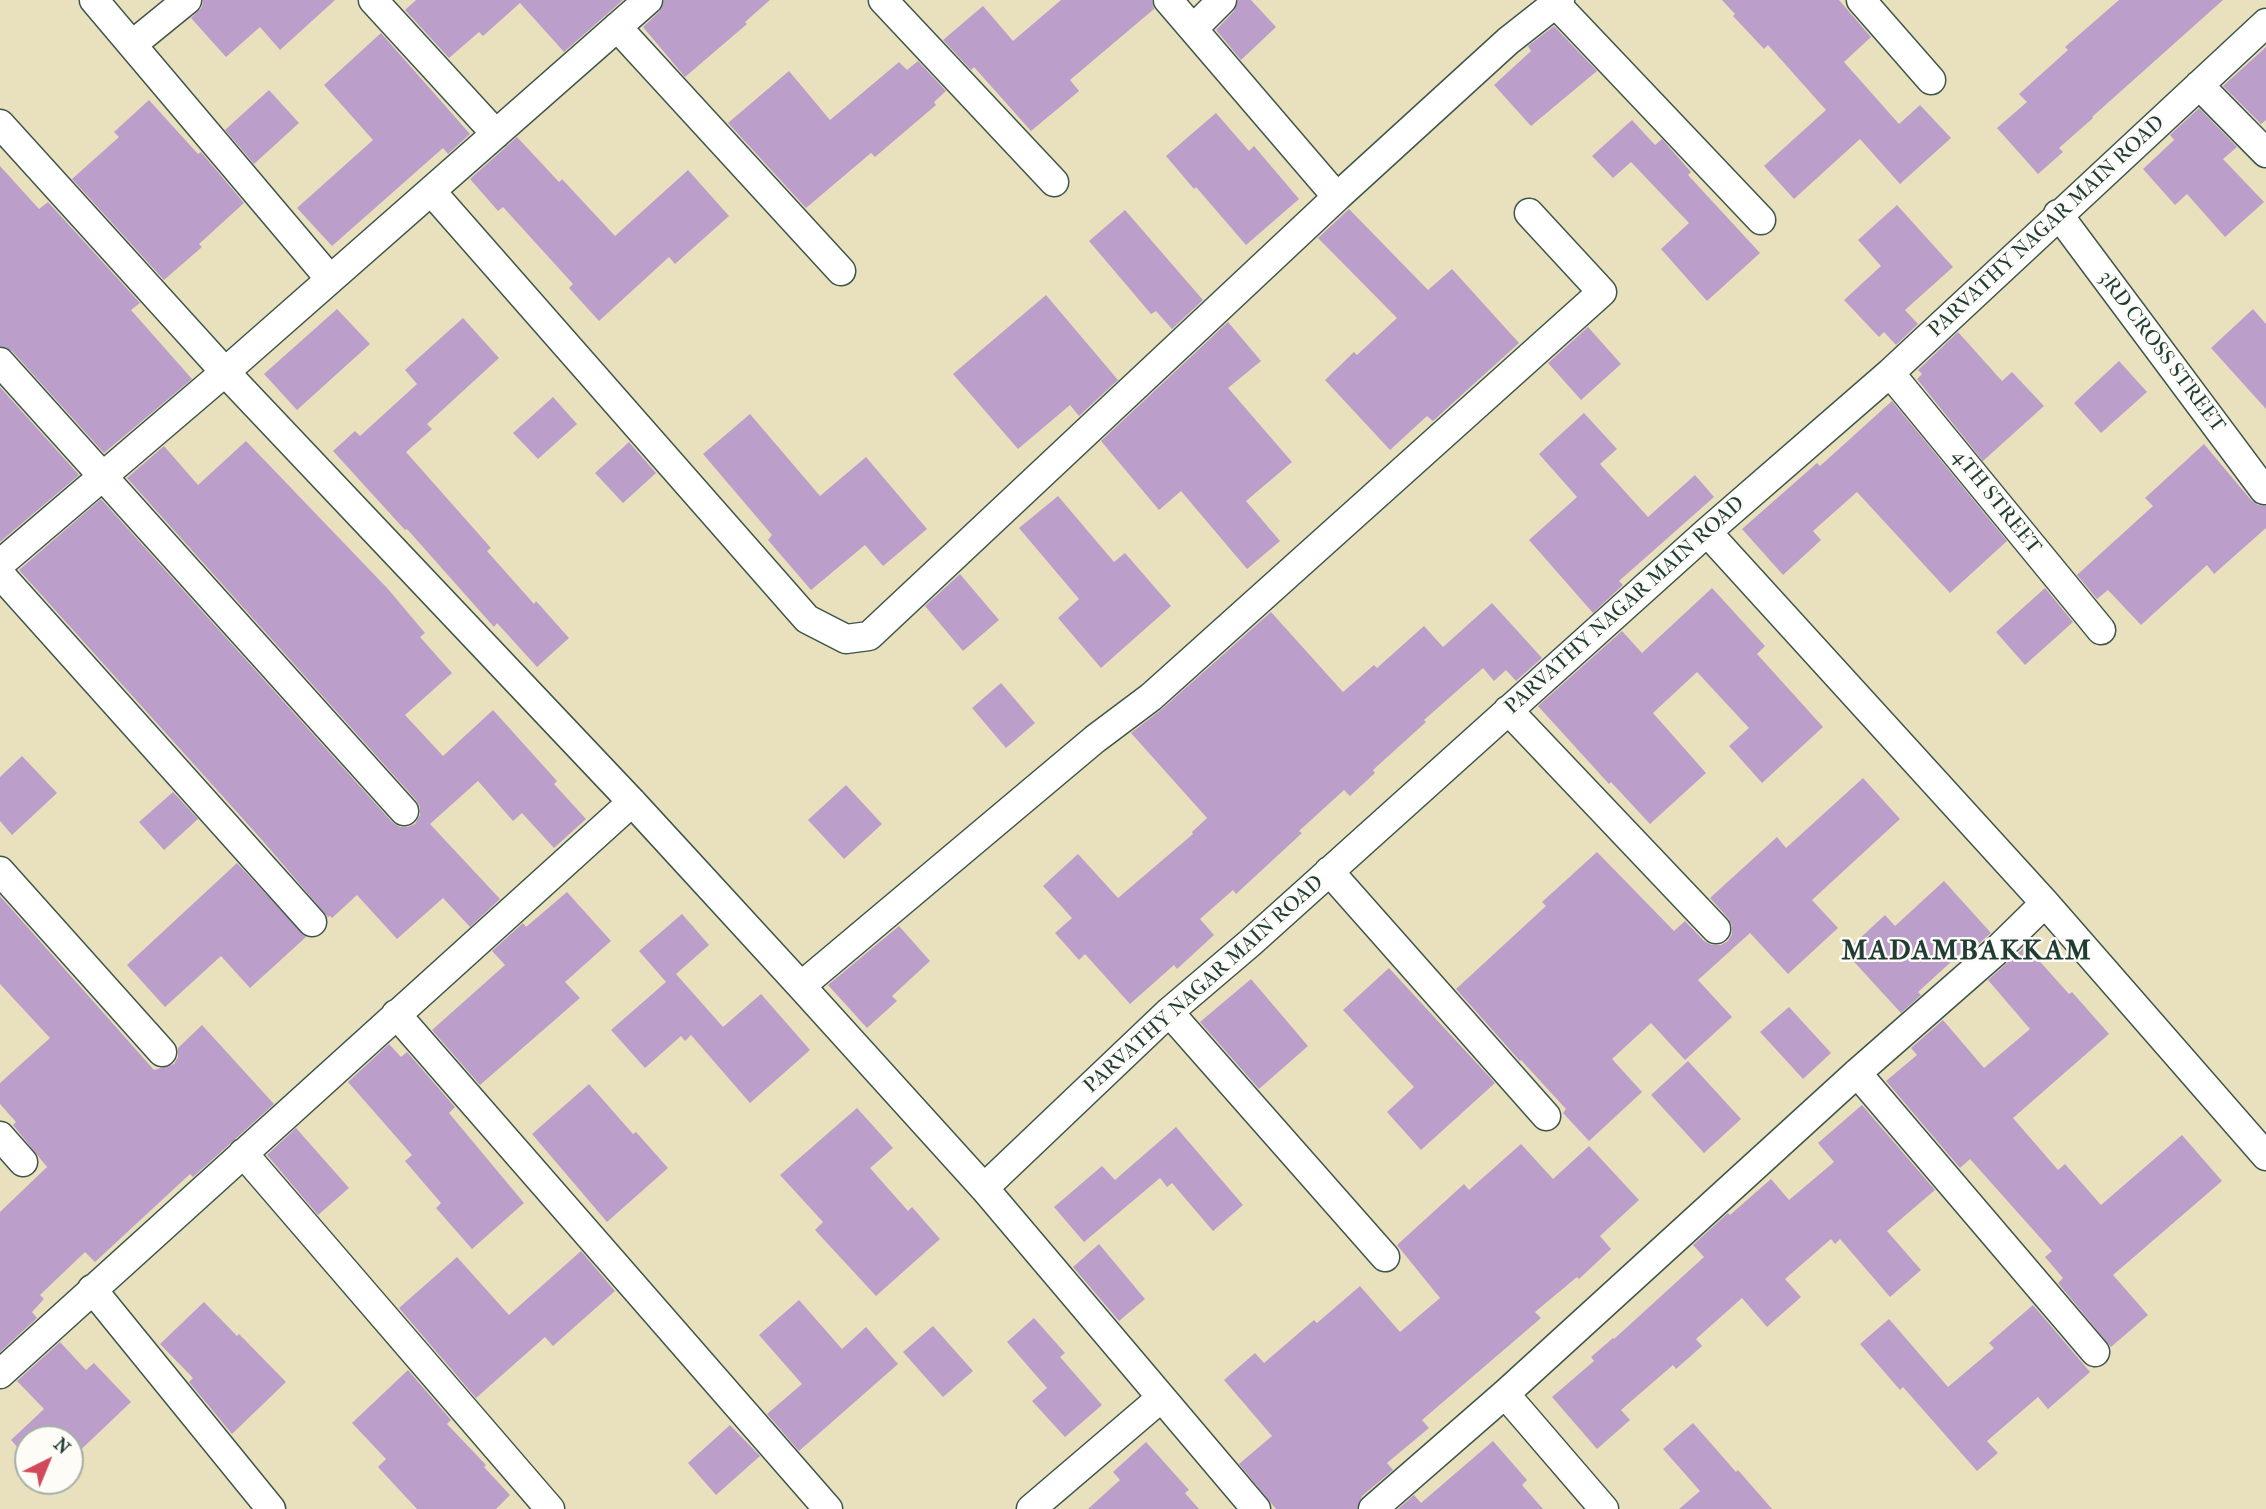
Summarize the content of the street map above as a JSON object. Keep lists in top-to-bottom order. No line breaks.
{"streets":{"street":["PARVATHY NAGAR MAIN ROAD","3RD CROSS STREET","4TH STREET"]},"crossings":[["PARVATHY NAGAR MAIN ROAD","3RD CROSS STREET"],["PARVATHY NAGAR MAIN ROAD","4TH STREET"]],"districts":["MADAMBAKKAM"],"north":"top right"}
